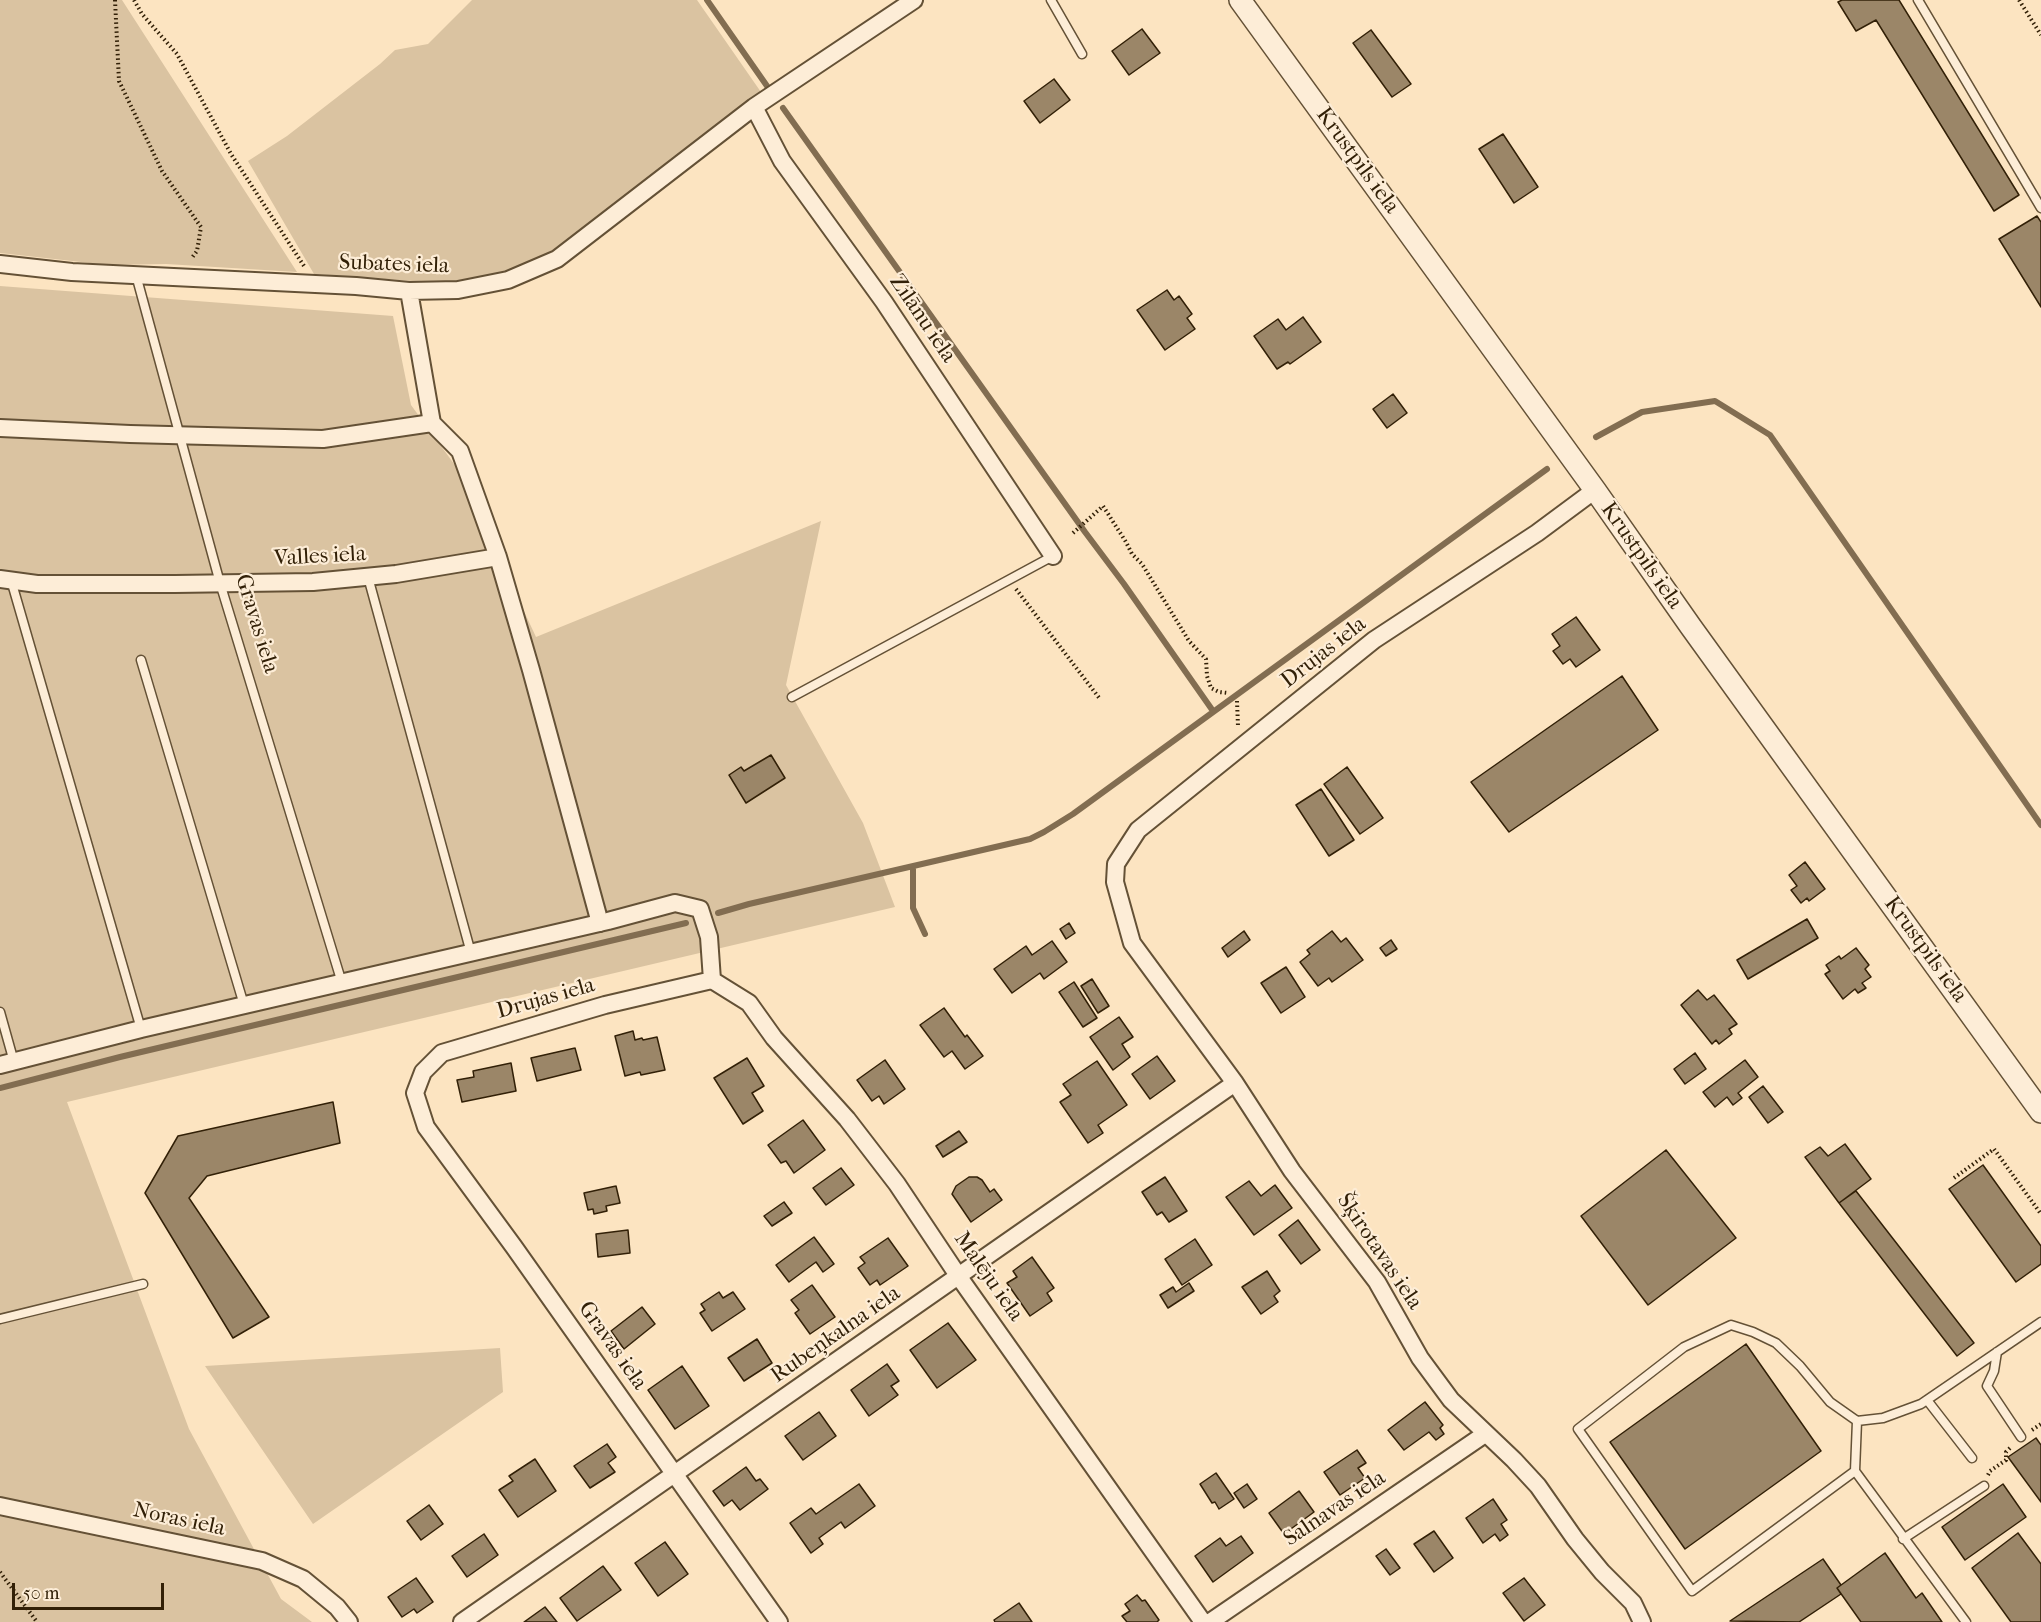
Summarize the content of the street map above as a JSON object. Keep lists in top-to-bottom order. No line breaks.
{"streets":{"street":["Krustpils iela","Subates iela","Zilānu iela","Valles iela","Gravas iela","Drujas iela","Šķirotavas iela","Malēju iela","Rubeņkalna iela","Salnavas iela","Noras iela"]},"crossings":[["Krustpils iela","Drujas iela"],["Subates iela","Zilānu iela"],["Subates iela","Gravas iela"],["Valles iela","Gravas iela"],["Gravas iela","Drujas iela"],["Gravas iela","Rubeņkalna iela"],["Drujas iela","Šķirotavas iela"],["Drujas iela","Malēju iela"],["Šķirotavas iela","Rubeņkalna iela"],["Šķirotavas iela","Salnavas iela"],["Malēju iela","Rubeņkalna iela"]],"scale_bar":"50 m"}
